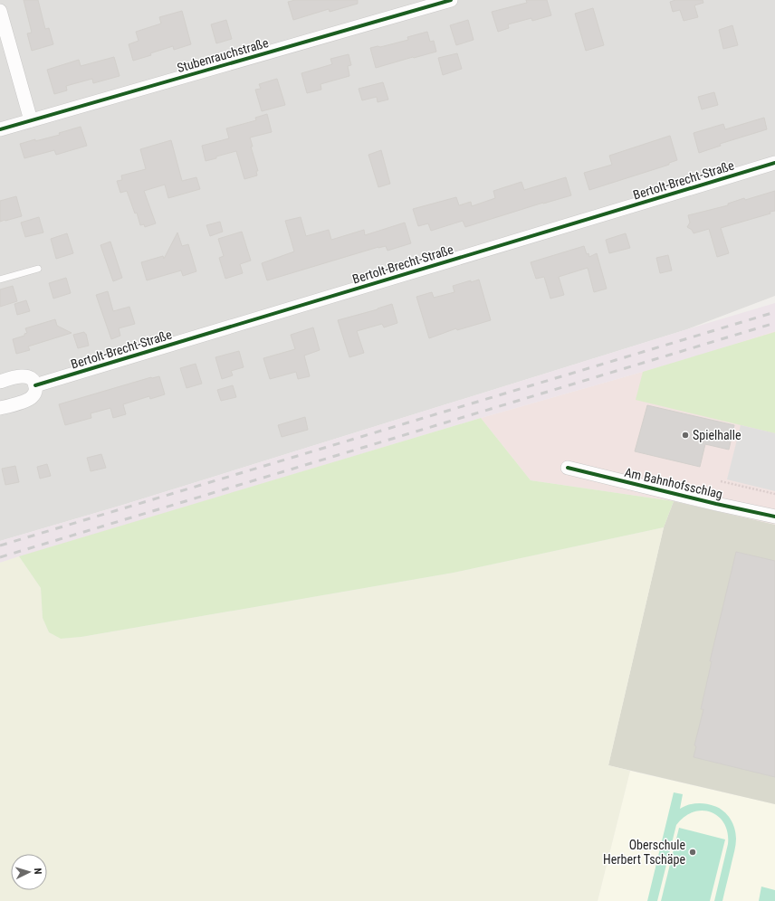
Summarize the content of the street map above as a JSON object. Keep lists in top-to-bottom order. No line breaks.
{"streets":{"street":["Stubenrauchstraße","Bertolt-Brecht-Straße","Am Bahnhofsschlag"]},"places":["Spielhalle","Oberschule Herbert Tschäpe"],"north":"right"}
